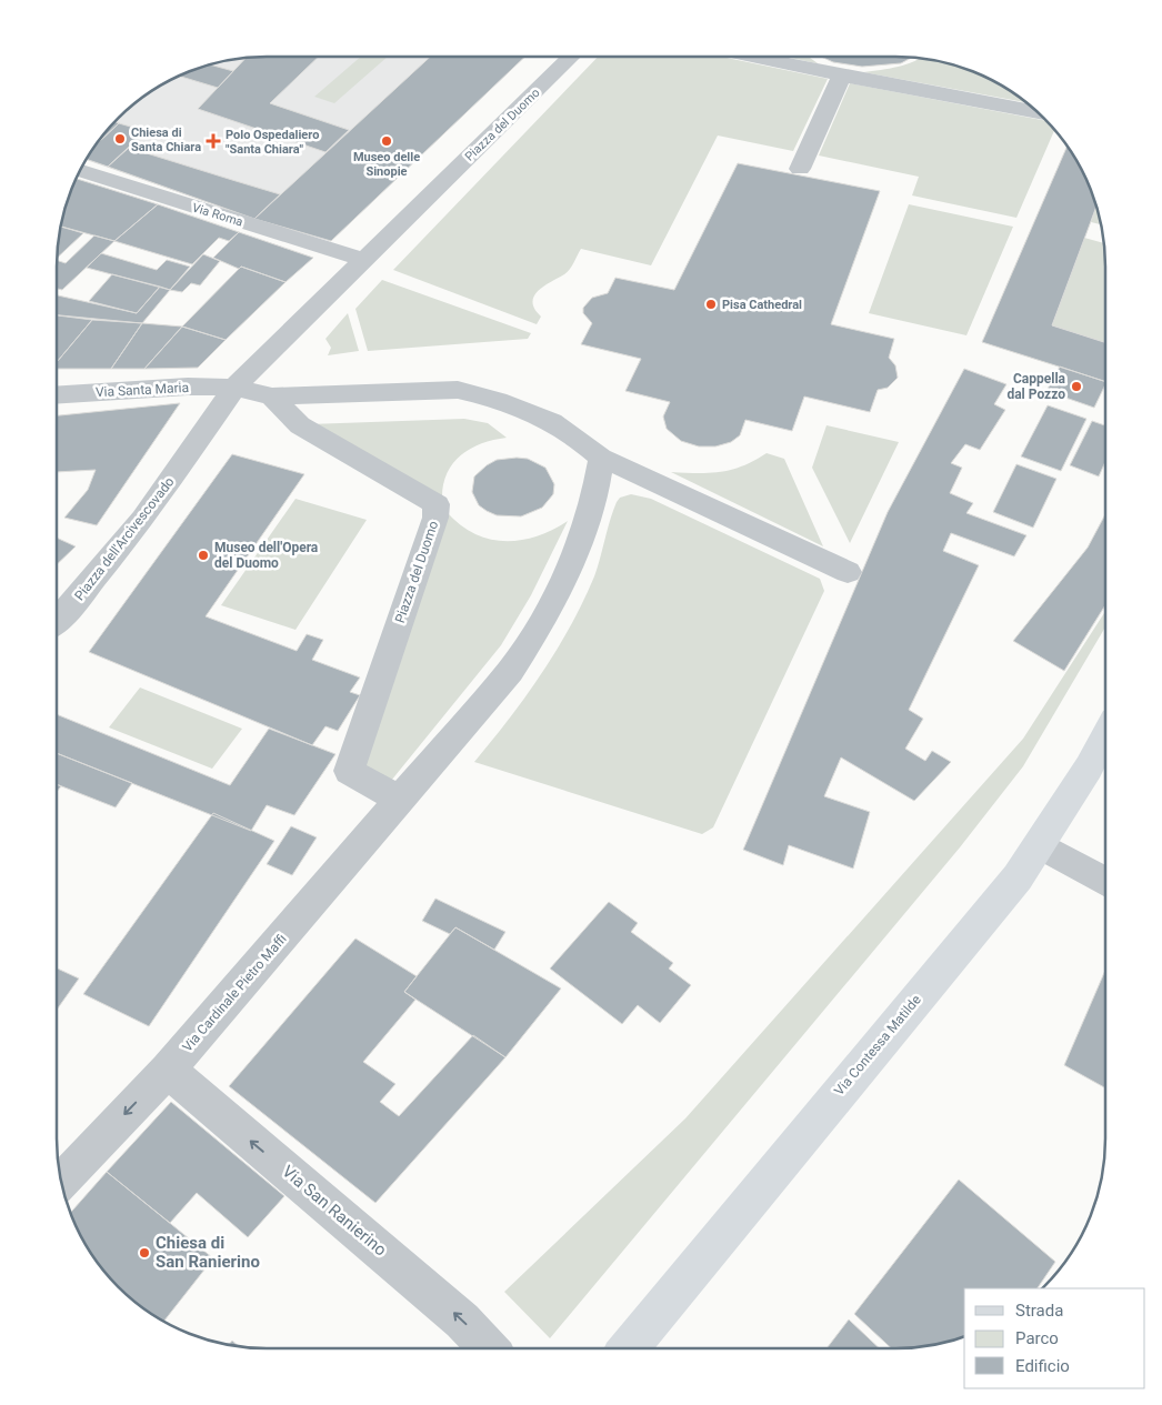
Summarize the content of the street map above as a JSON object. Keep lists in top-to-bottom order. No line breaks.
{"streets":{"main road":["Via Contessa Matilde"],"street":["Piazza del Duomo","Via Roma","Via Santa Maria","Piazza dell'Arcivescovado","Via Cardinale Pietro Maffi","Via San Ranierino"]},"crossings":[["Piazza del Duomo","Via Roma"],["Piazza del Duomo","Via Santa Maria"],["Piazza del Duomo","Piazza dell'Arcivescovado"],["Piazza del Duomo","Via Cardinale Pietro Maffi"],["Via Cardinale Pietro Maffi","Via San Ranierino"]],"one_way":["Via San Ranierino"],"places":{"other":["Chiesa di Santa Chiara","Museo delle Sinopie","Pisa Cathedral","Cappella dal Pozzo","Museo dell'Opera del Duomo","Chiesa di San Ranierino"],"health":["Polo Ospedaliero \"Santa Chiara\""]},"legend":["Strada","Parco","Edificio"]}
